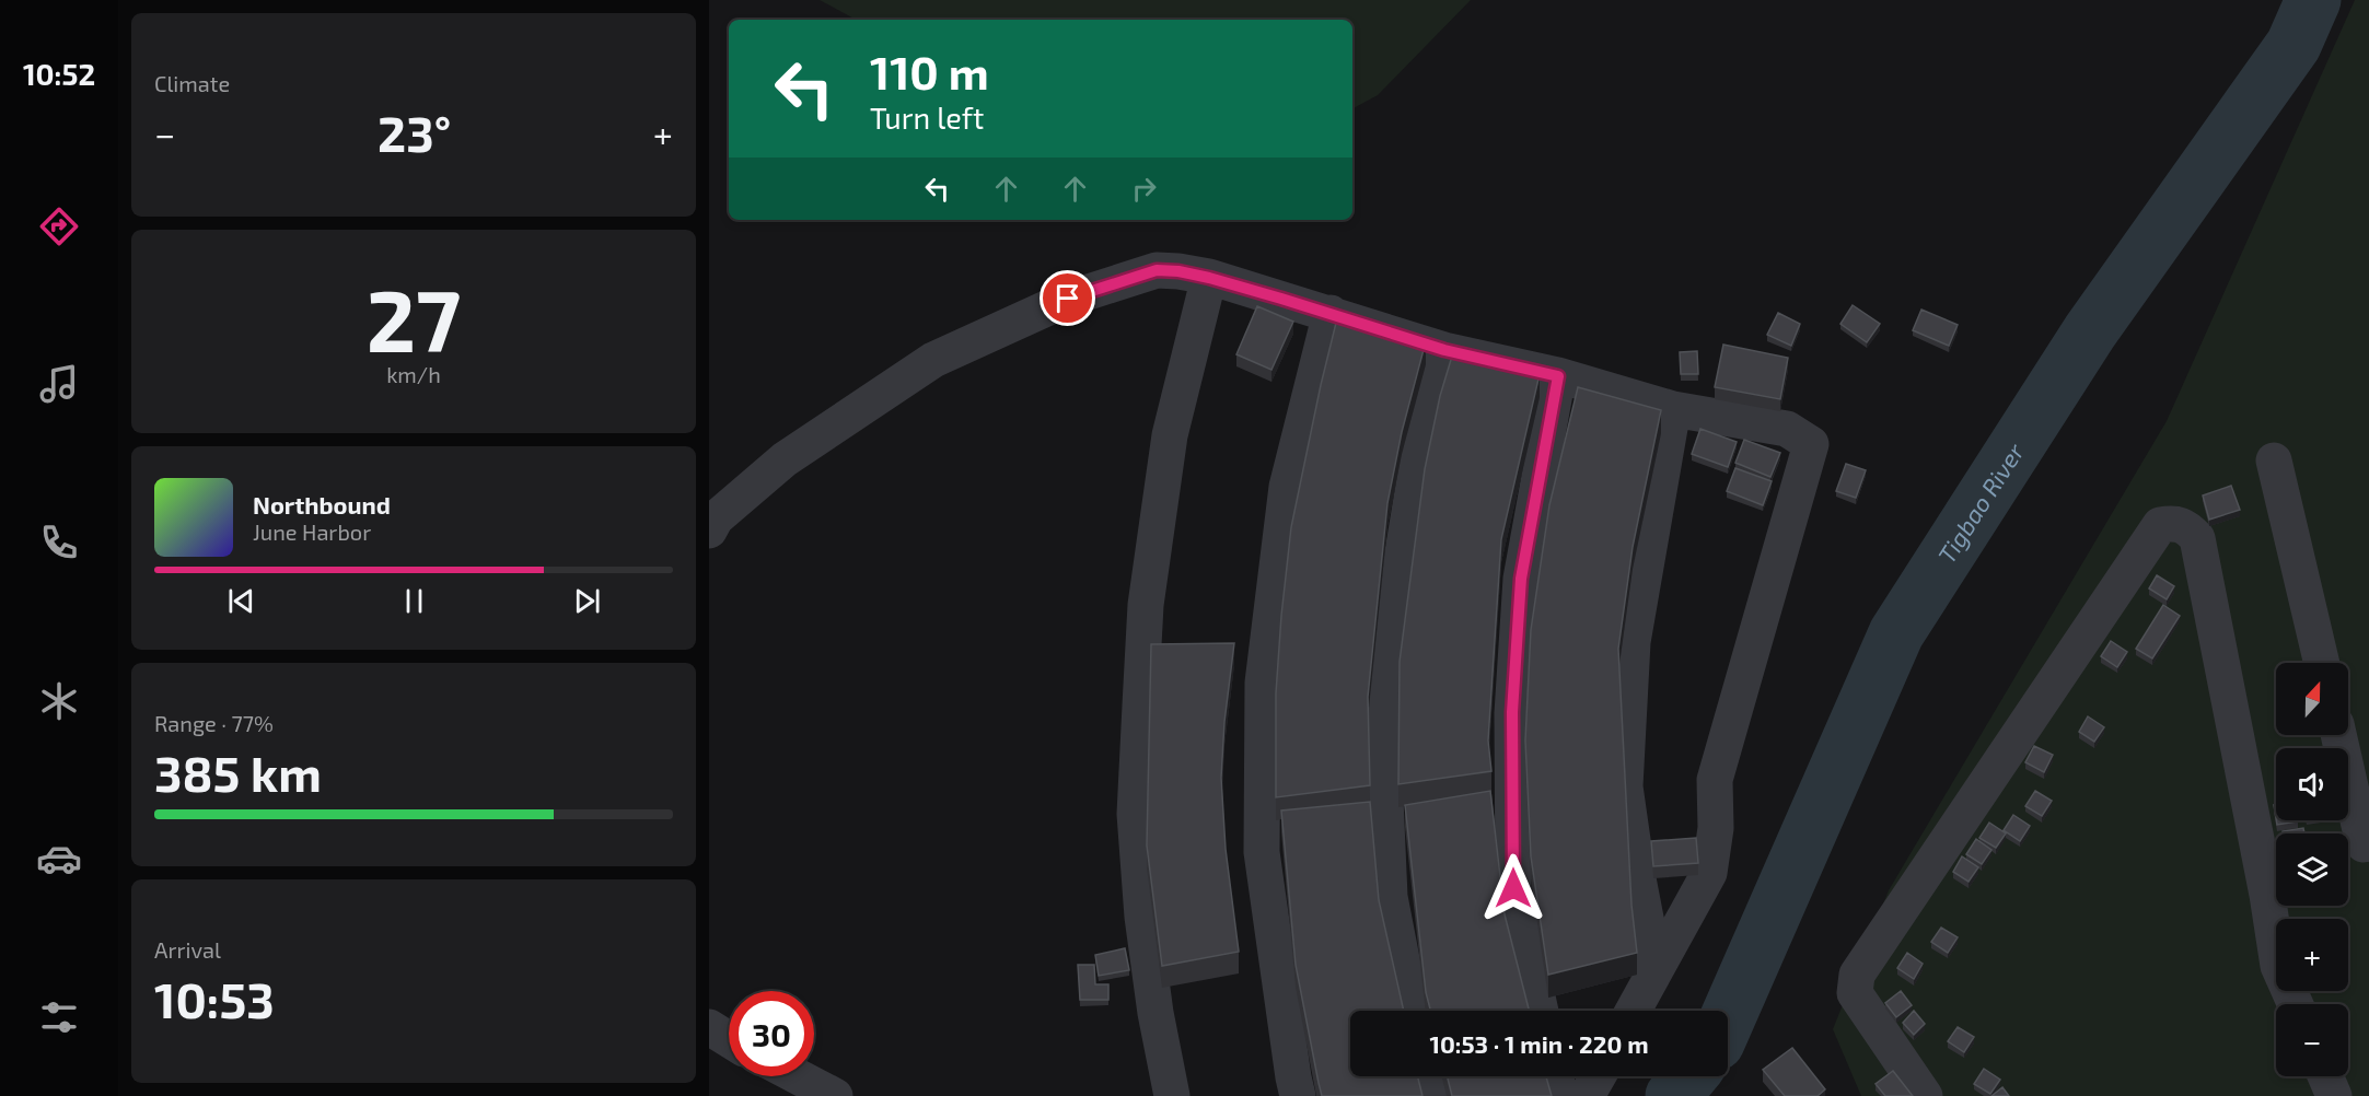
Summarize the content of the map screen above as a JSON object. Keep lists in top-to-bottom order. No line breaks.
{"water":["Tigbao River"],"north":"top","page":{"tabs":"10:52","tile":["Climate",["27","km/h"],["Range · 77%","385 km"],["Arrival","10:53"]],"turn":["110 m","Turn left"],"heat":["−","23°","+"],"song":["Northbound","June Harbor"],"map_buttons":["+","−"],"limit":"30","trip":"10:53 · 1 min · 220 m"}}
